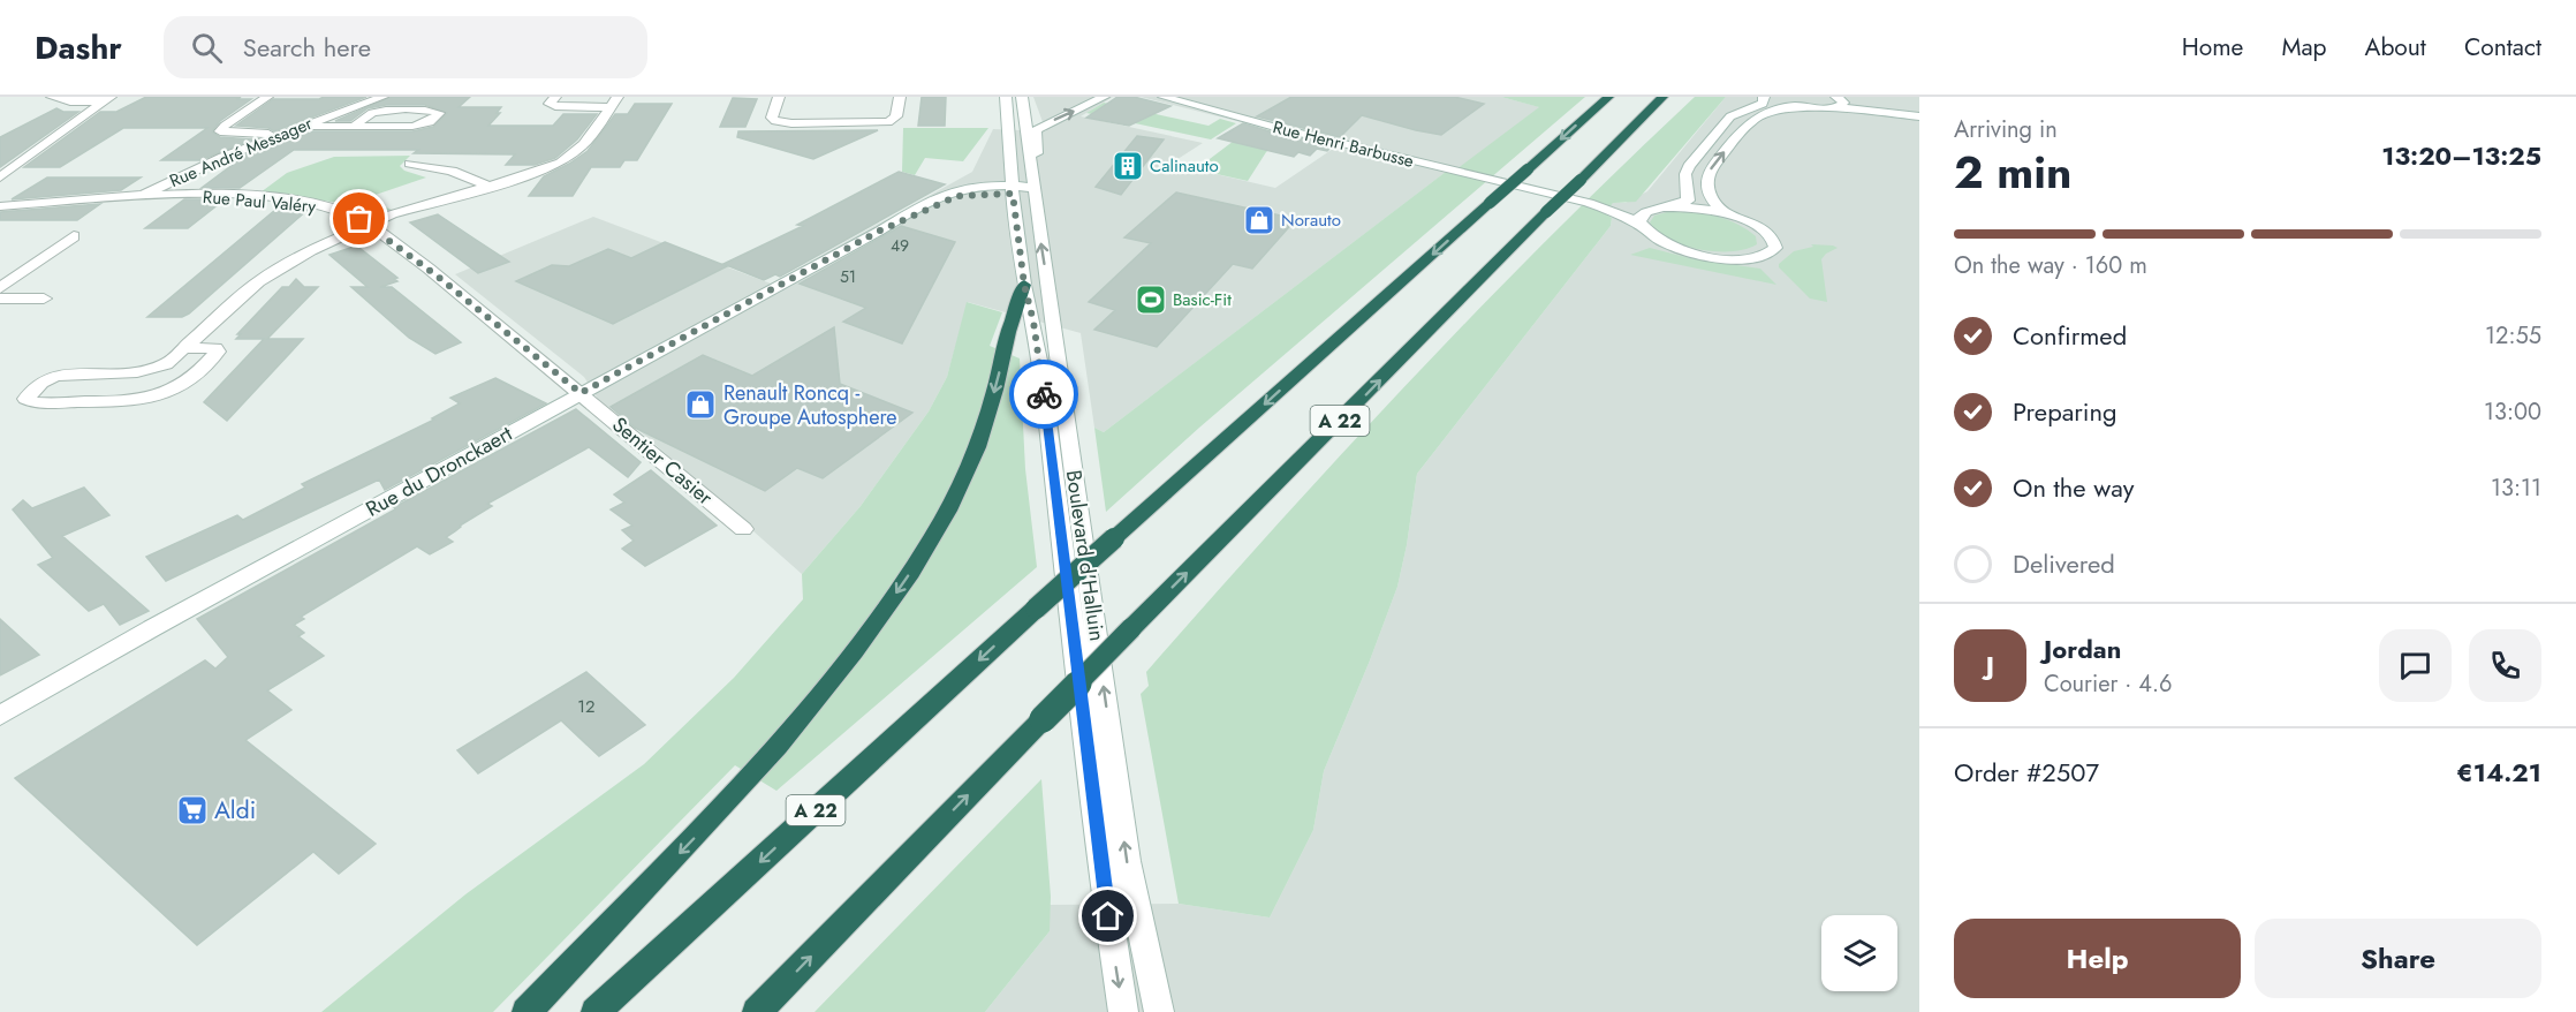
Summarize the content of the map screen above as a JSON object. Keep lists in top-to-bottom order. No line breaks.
{"streets":{"highway":["A 22"],"street":["Rue Henri Barbusse","Rue André Messager","Rue Paul Valéry","Sentier Casier","Rue du Dronckaert","Boulevard d'Halluin"]},"crossings":[["Rue André Messager","Rue Paul Valéry"],["Rue Paul Valéry","Sentier Casier"],["Rue Paul Valéry","Rue du Dronckaert"],["Sentier Casier","Rue du Dronckaert"],["Rue du Dronckaert","Boulevard d'Halluin"]],"places":{"building":["Calinauto"],"shop":["Norauto","Renault Roncq - Groupe Autosphere"],"sports":["Basic-Fit"],"supermarket":["Aldi"]},"house_numbers":["49","51","12"],"page":{"header":"Dashr","search":"Search here","nav":["Home","Map","About","Contact"],"heading":["2 min","Arriving in","13:20–13:25"],"panel":["Jordan","Courier · 4.6","Order #2507","€14.21"],"bar":"On the way · 160 m","list":[["Confirmed","12:55"],["Preparing","13:00"],["On the way","13:11"],"Delivered"],"round":"J","buttons":["Help","Share"]}}
